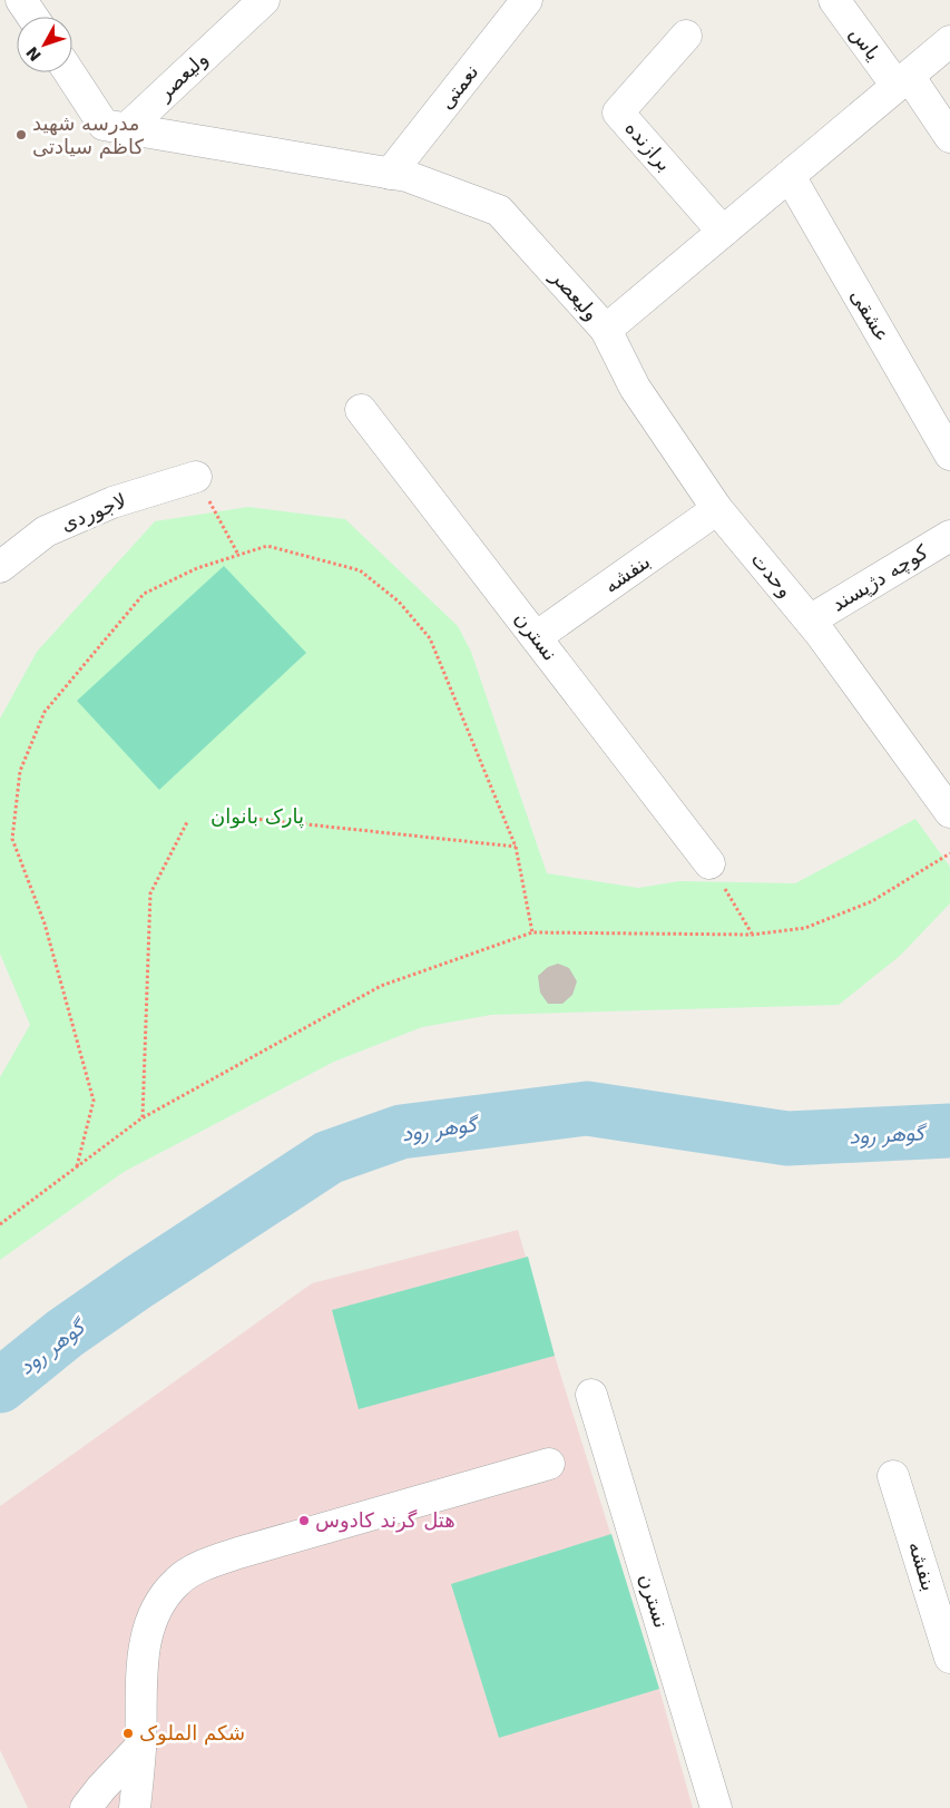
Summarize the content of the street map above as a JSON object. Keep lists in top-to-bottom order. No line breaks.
{"streets":{"street":["یاس","ولیعصر","نعمتی","برازنده","عشقی","لاجوردی","بنفشه","وحدت","کوچه دژپسند","نسترن"]},"crossings":[["یاس","ولیعصر"],["ولیعصر","نعمتی"],["ولیعصر","برازنده"],["ولیعصر","عشقی"],["ولیعصر","وحدت"],["بنفشه","وحدت"],["بنفشه","نسترن"],["وحدت","کوچه دژپسند"]],"water":["گوهر رود"],"parks":["پارک بانوان"],"places":["مدرسه شهید کاظم سیادتی","هتل گرند کادوس","شکم الملوک"],"north":"bottom left"}
